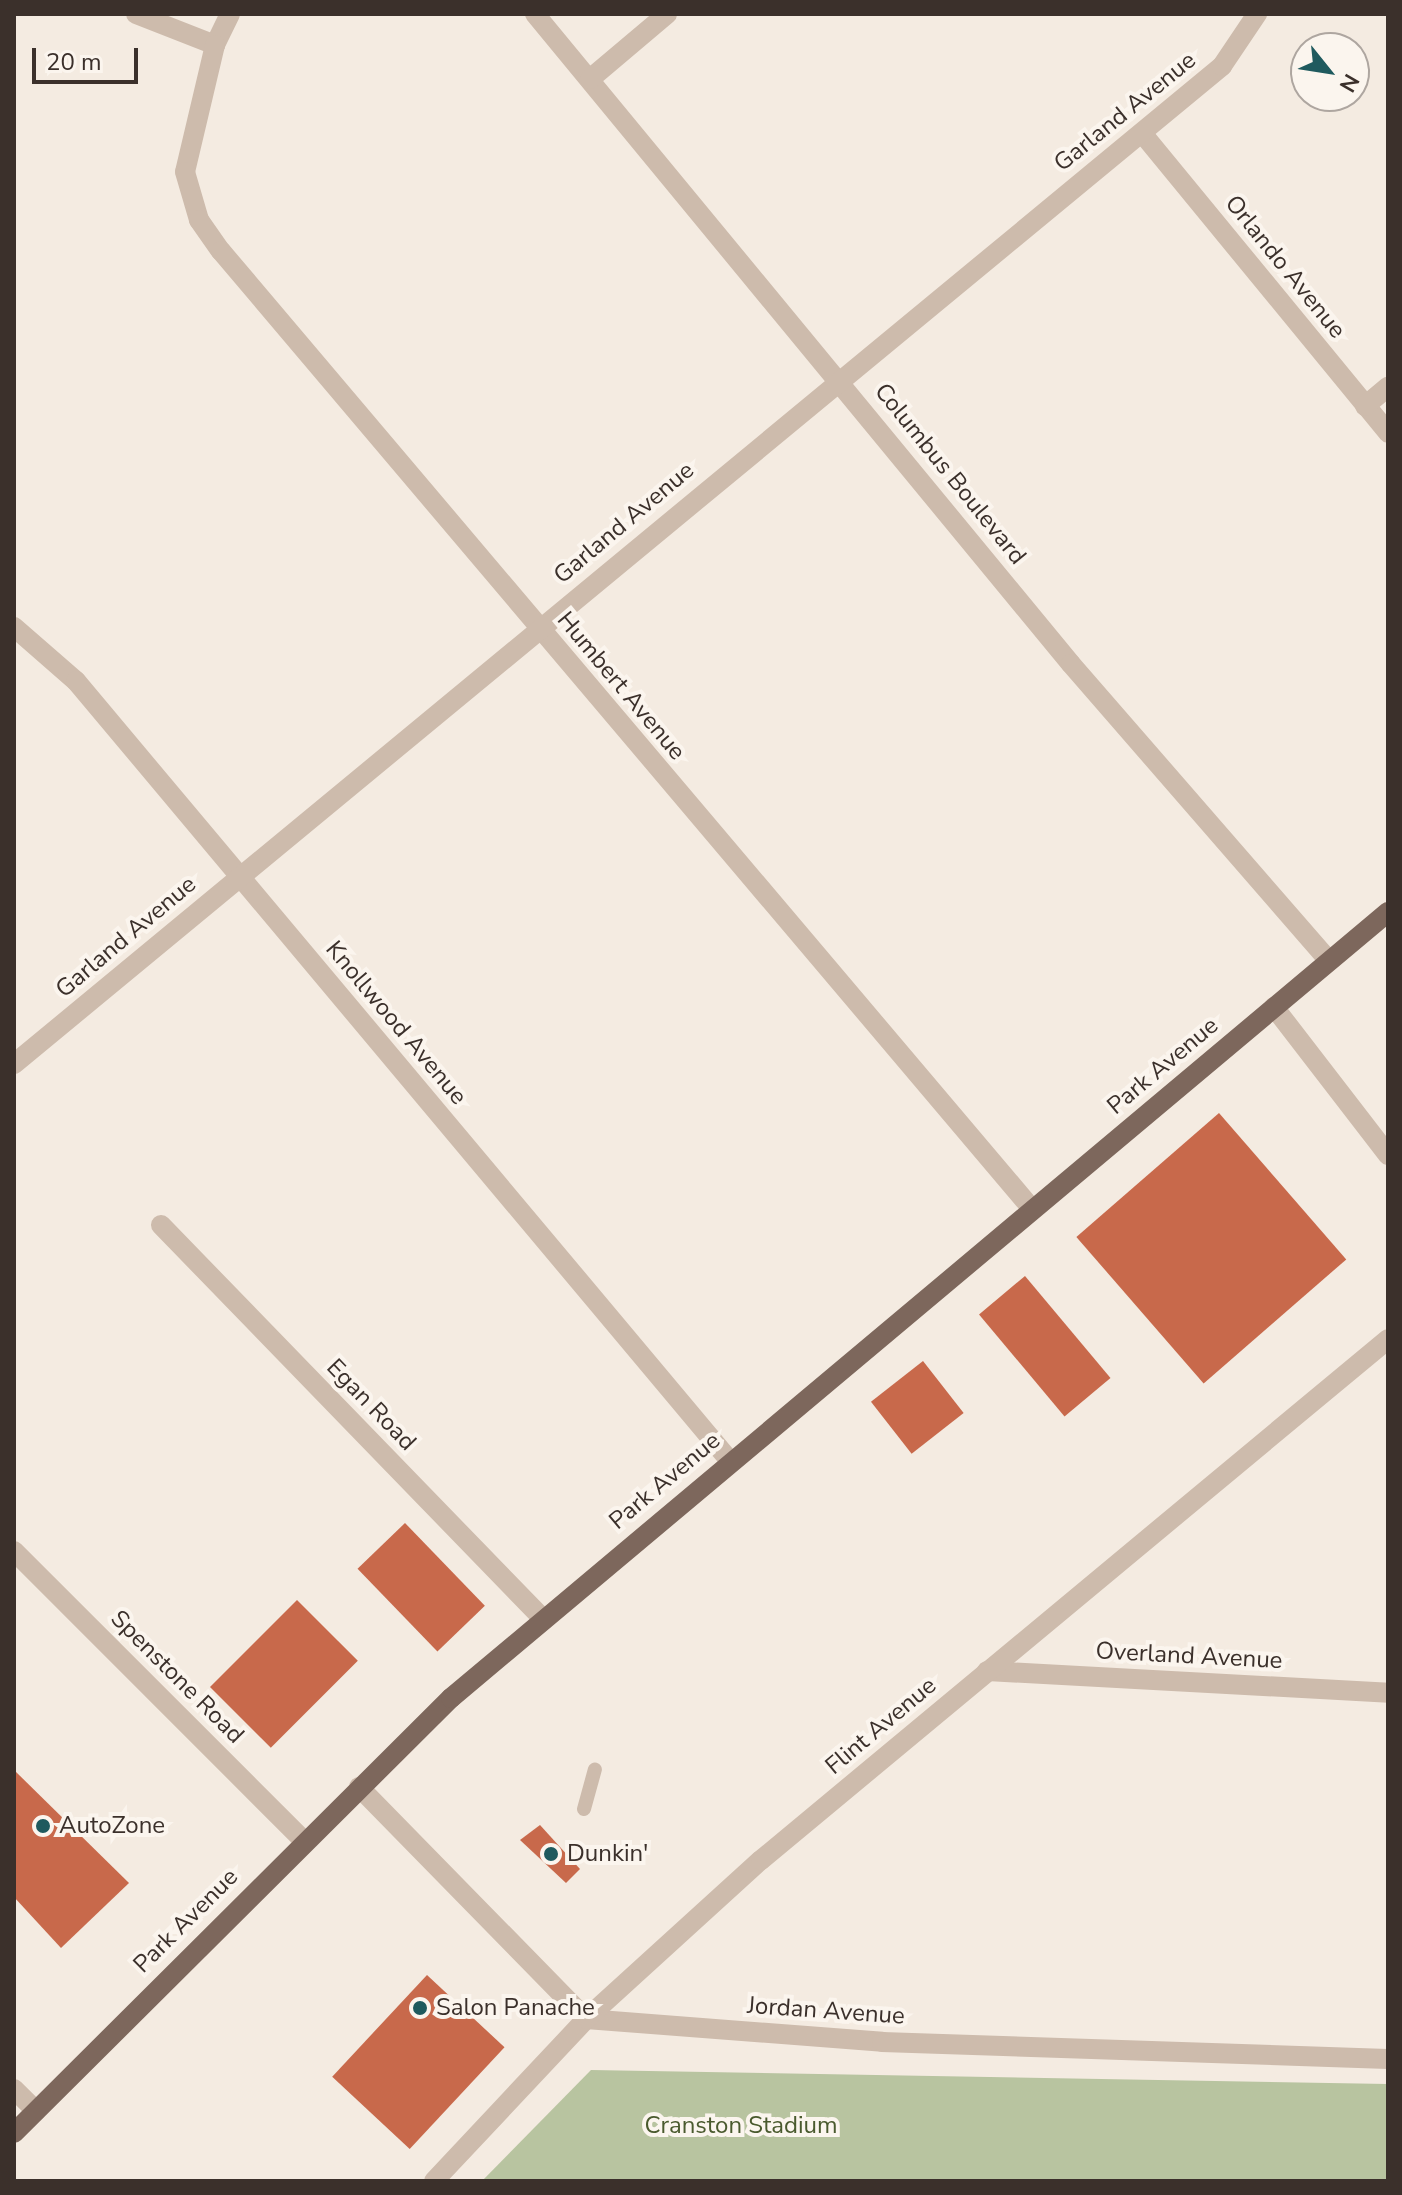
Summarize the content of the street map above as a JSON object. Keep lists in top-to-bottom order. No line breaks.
{"streets":{"main road":["Park Avenue"],"street":["Garland Avenue","Orlando Avenue","Columbus Boulevard","Humbert Avenue","Knollwood Avenue","Egan Road","Overland Avenue","Spenstone Road","Flint Avenue","Jordan Avenue"]},"crossings":[["Garland Avenue","Orlando Avenue"],["Garland Avenue","Columbus Boulevard"],["Garland Avenue","Humbert Avenue"],["Garland Avenue","Knollwood Avenue"],["Columbus Boulevard","Park Avenue"],["Humbert Avenue","Park Avenue"],["Knollwood Avenue","Park Avenue"],["Park Avenue","Egan Road"],["Park Avenue","Spenstone Road"],["Overland Avenue","Flint Avenue"],["Flint Avenue","Jordan Avenue"]],"parks":["Cranston Stadium"],"places":["AutoZone","Dunkin'","Salon Panache"],"scale_bar":"20 m","north":"bottom right"}
